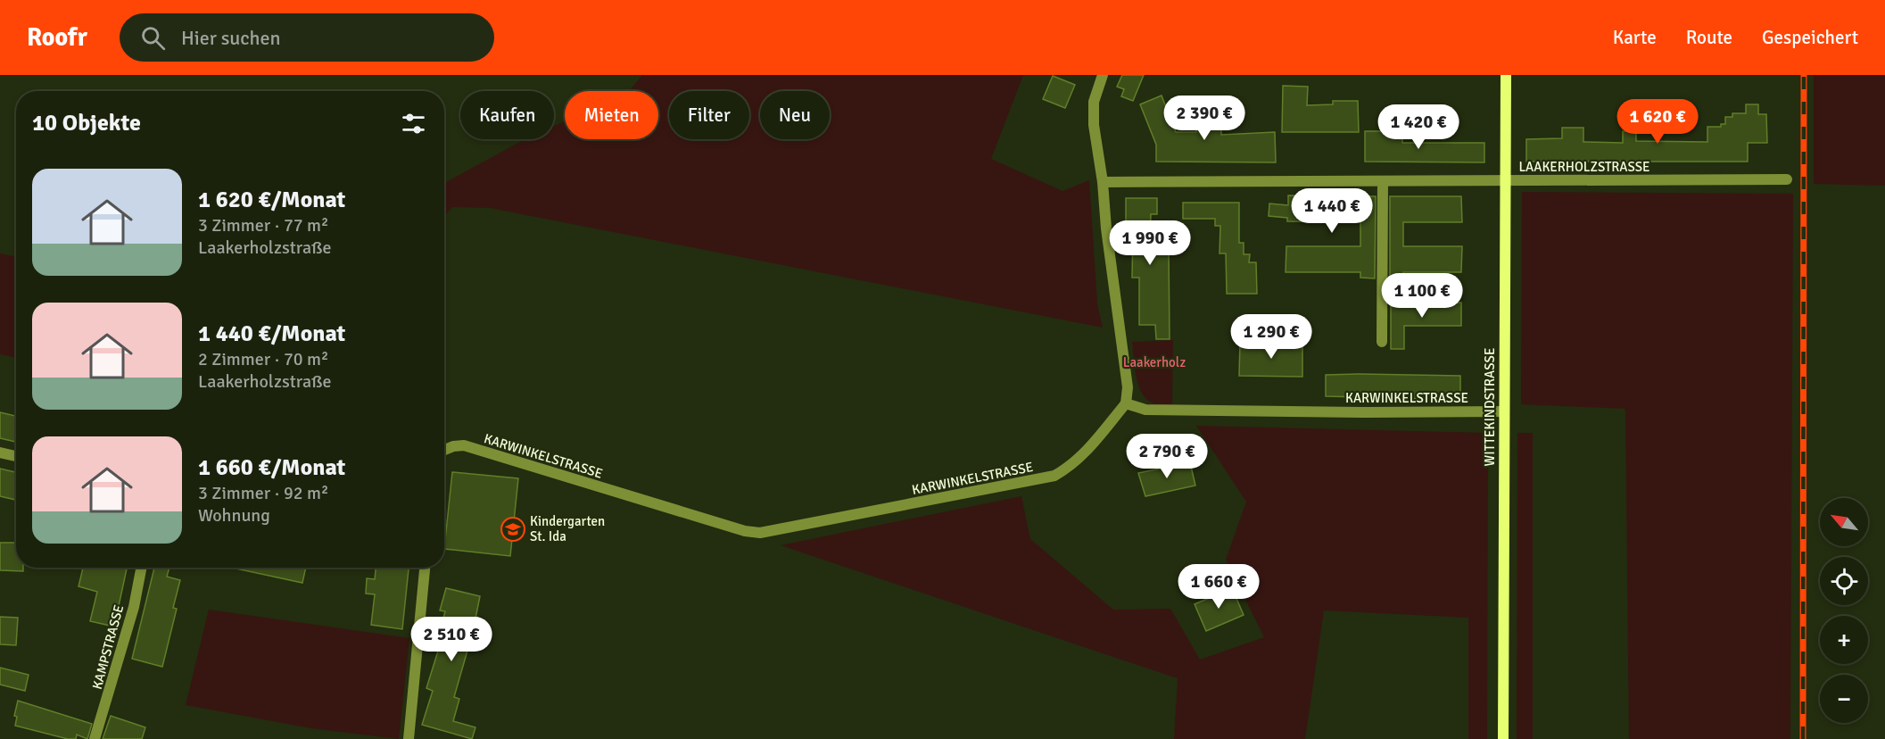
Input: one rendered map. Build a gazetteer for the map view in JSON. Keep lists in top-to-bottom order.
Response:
{
  "streets": {
    "main road": ["WITTEKINDSTRASSE"],
    "street": ["LAAKERHOLZSTRASSE", "KARWINKELSTRASSE", "KAMPSTRASSE"]
  },
  "crossings": [
    ["LAAKERHOLZSTRASSE", "WITTEKINDSTRASSE"],
    ["KARWINKELSTRASSE", "WITTEKINDSTRASSE"]
  ],
  "parks": ["Laakerholz"],
  "places": {
    "school or university": ["Kindergarten St. Ida"]
  },
  "north": "top left",
  "page": {
    "header": "Roofr",
    "search": "Hier suchen",
    "nav": ["Karte", "Route", "Gespeichert"],
    "chip": [
      "Kaufen",
      "Mieten",
      "Filter",
      "Neu"
    ],
    "heading": "10 Objekte",
    "price": [
      "2 390 €",
      "1 620 €",
      "1 420 €",
      "1 440 €",
      "1 990 €",
      "1 100 €",
      "1 290 €",
      "2 790 €",
      "1 660 €",
      "2 510 €"
    ],
    "list": [
      {
        "name": "1 620 €/Monat",
        "note": "3 Zimmer · 77 m² · Laakerholzstraße"
      },
      {
        "name": "1 440 €/Monat",
        "note": "2 Zimmer · 70 m² · Laakerholzstraße"
      },
      {
        "name": "1 660 €/Monat",
        "note": "3 Zimmer · 92 m² · Wohnung"
      }
    ],
    "map_buttons": ["+", "−"]
  }
}
